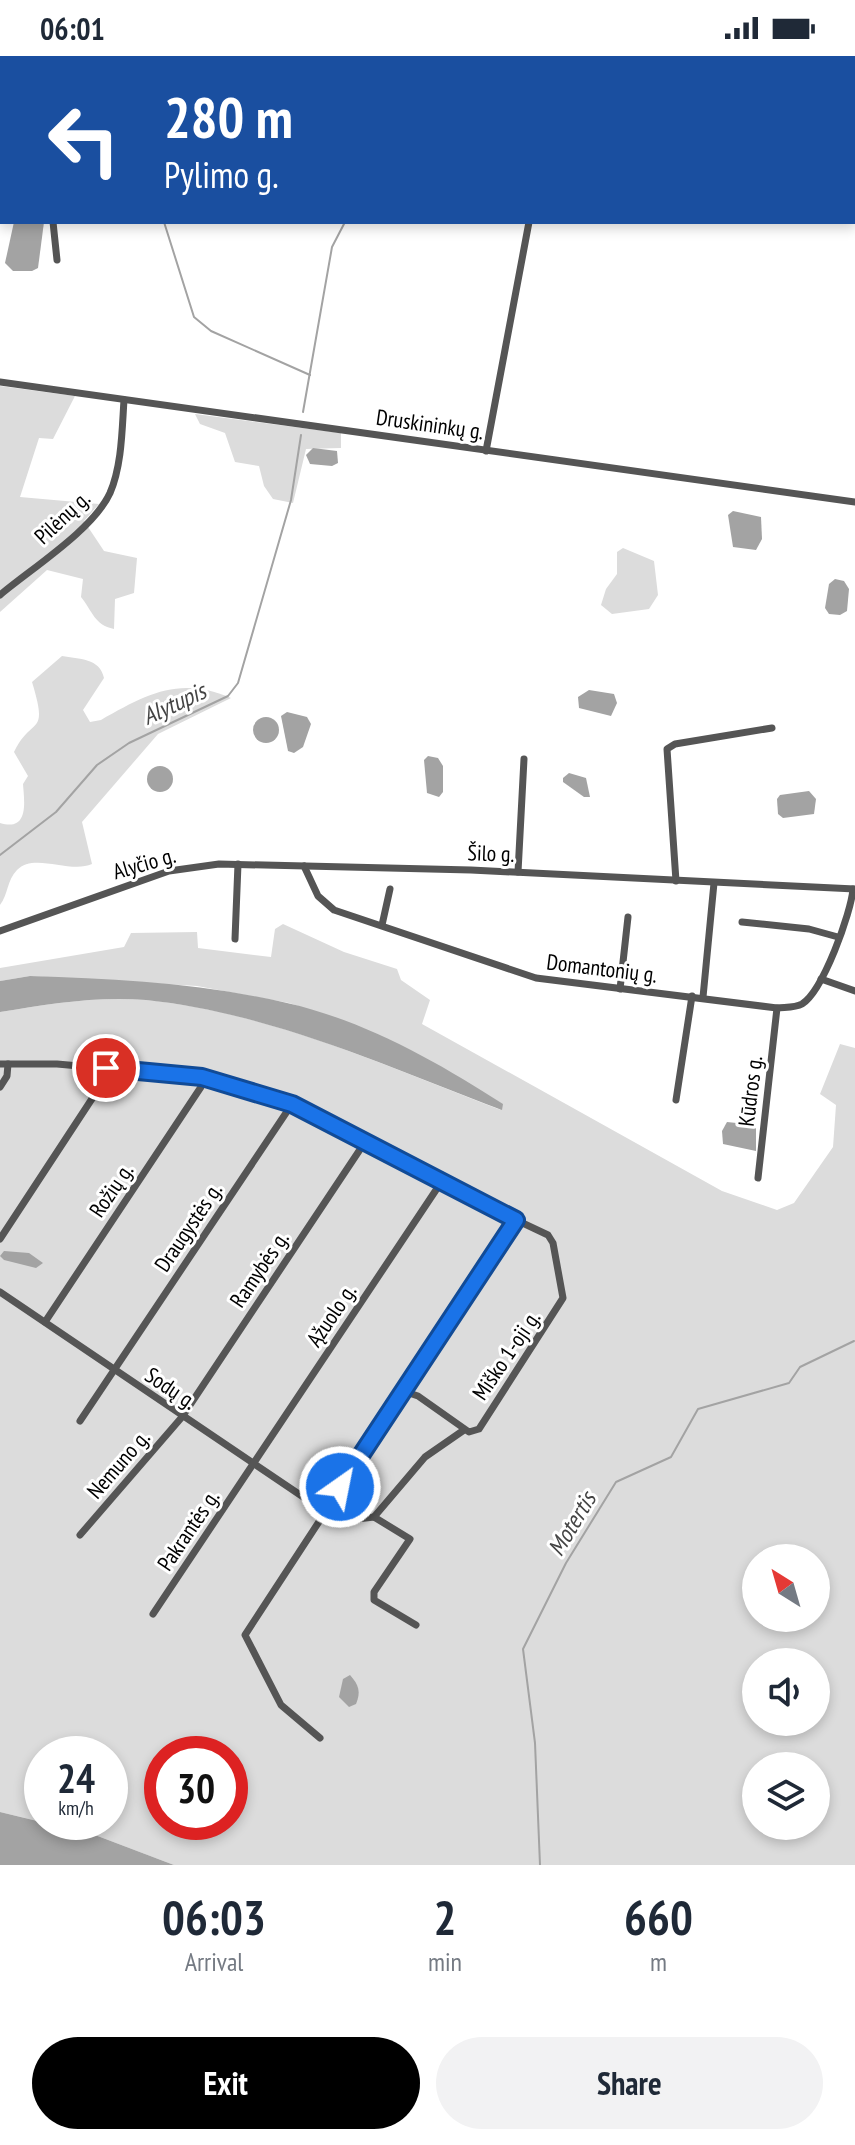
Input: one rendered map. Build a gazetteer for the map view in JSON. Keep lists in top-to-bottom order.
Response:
{
  "streets": {
    "street": [
      "Druskininkų g.",
      "Pilėnų g.",
      "Šilo g.",
      "Alyčio g.",
      "Domantonių g.",
      "Kūdros g.",
      "Rožių g.",
      "Draugystės g.",
      "Ramybės g.",
      "Ąžuolo g.",
      "Miško 1-oji g.",
      "Sodų g.",
      "Nemuno g.",
      "Pakrantės g."
    ]
  },
  "crossings": [
    ["Druskininkų g.", "Pilėnų g."],
    ["Šilo g.", "Alyčio g."],
    ["Šilo g.", "Domantonių g."],
    ["Alyčio g.", "Domantonių g."],
    ["Domantonių g.", "Kūdros g."],
    ["Rožių g.", "Miško 1-oji g."],
    ["Rožių g.", "Sodų g."],
    ["Draugystės g.", "Miško 1-oji g."],
    ["Draugystės g.", "Sodų g."],
    ["Ramybės g.", "Miško 1-oji g."],
    ["Ramybės g.", "Sodų g."],
    ["Ramybės g.", "Nemuno g."],
    ["Ąžuolo g.", "Miško 1-oji g."],
    ["Ąžuolo g.", "Sodų g."],
    ["Ąžuolo g.", "Pakrantės g."],
    ["Sodų g.", "Nemuno g."],
    ["Sodų g.", "Pakrantės g."]
  ],
  "water": ["Alytupis", "Motertis"],
  "north": "top left",
  "page": {
    "status": "06:01",
    "turn": ["280 m", "Pylimo g."],
    "speed": "24 km/h",
    "limit": "30",
    "eta": [
      "06:03",
      "Arrival",
      "2",
      "min",
      "660",
      "m"
    ],
    "buttons": ["Exit", "Share"]
  }
}
